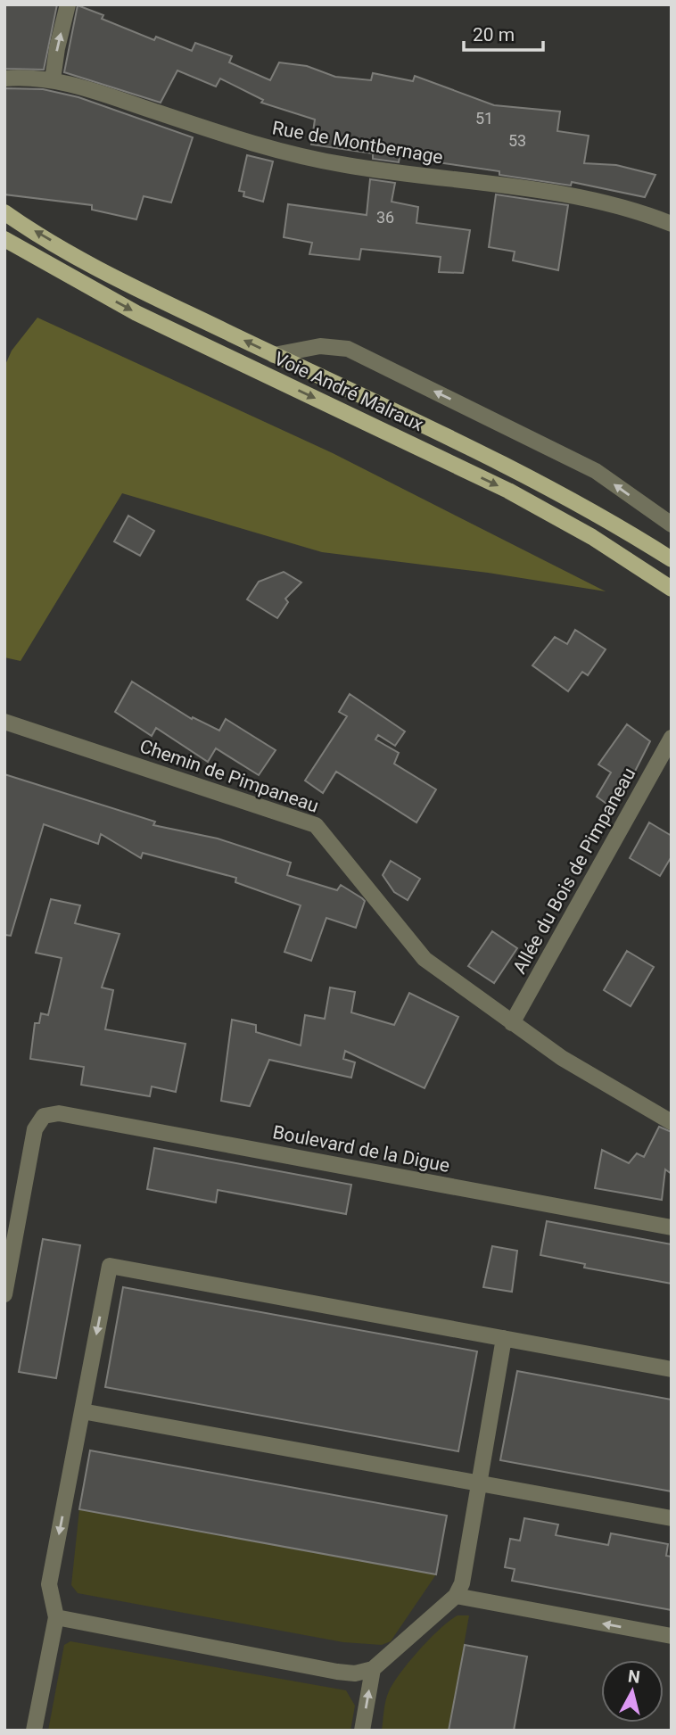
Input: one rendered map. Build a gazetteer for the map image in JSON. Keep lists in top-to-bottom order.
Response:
{
  "streets": {
    "main road": ["Voie André Malraux"],
    "street": [
      "Rue de Montbernage",
      "Chemin de Pimpaneau",
      "Allée du Bois de Pimpaneau",
      "Boulevard de la Digue"
    ]
  },
  "crossings": [
    ["Chemin de Pimpaneau", "Allée du Bois de Pimpaneau"]
  ],
  "house_numbers": ["51", "53", "36"],
  "scale_bar": "20 m",
  "north": "top"
}
